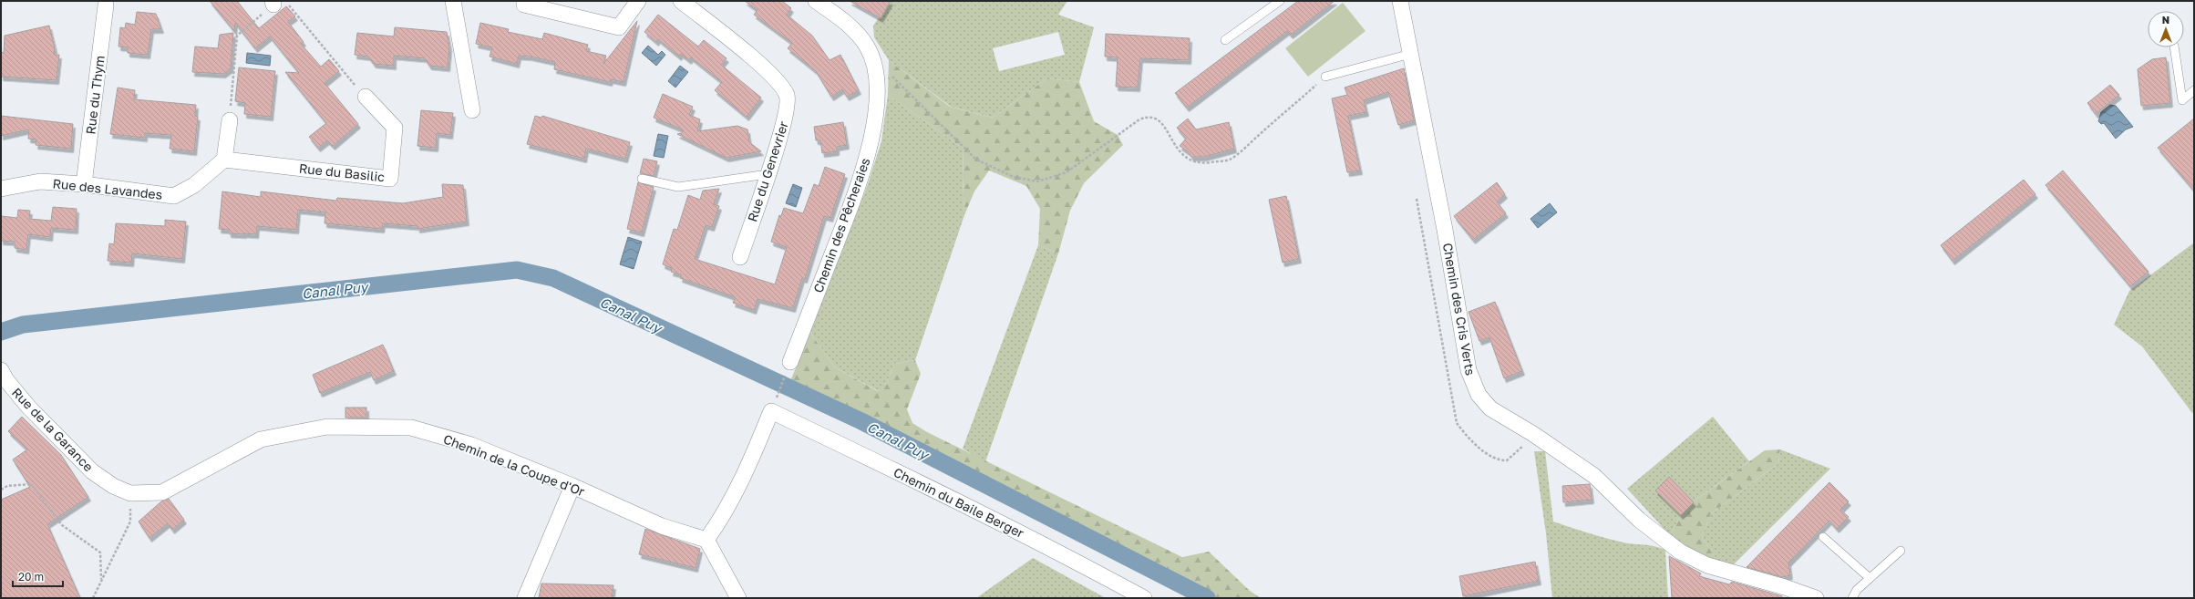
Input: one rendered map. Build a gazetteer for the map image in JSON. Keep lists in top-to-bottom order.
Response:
{
  "streets": {
    "street": [
      "Rue du Thym",
      "Rue du Genevrier",
      "Rue du Basilic",
      "Rue des Lavandes",
      "Chemin des Pêcheraies",
      "Chemin des Cris Verts",
      "Rue de la Garance",
      "Chemin de la Coupe d'Or",
      "Chemin du Baile Berger"
    ]
  },
  "crossings": [
    ["Rue du Thym", "Rue des Lavandes"],
    ["Rue du Basilic", "Rue des Lavandes"],
    ["Rue de la Garance", "Chemin de la Coupe d'Or"],
    ["Chemin de la Coupe d'Or", "Chemin du Baile Berger"]
  ],
  "water": ["Canal Puy"],
  "scale_bar": "20 m",
  "north": "top"
}
